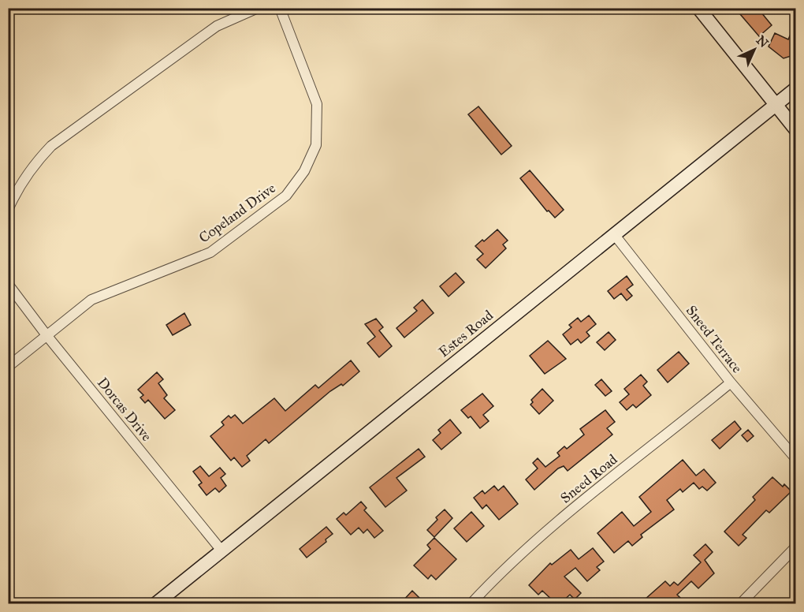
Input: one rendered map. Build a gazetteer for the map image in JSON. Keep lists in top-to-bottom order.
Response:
{
  "streets": {
    "main road": ["Estes Road"],
    "street": [
      "Copeland Drive",
      "Sneed Terrace",
      "Dorcas Drive",
      "Sneed Road"
    ]
  },
  "crossings": [
    ["Copeland Drive", "Dorcas Drive"],
    ["Estes Road", "Sneed Terrace"],
    ["Estes Road", "Dorcas Drive"],
    ["Sneed Terrace", "Sneed Road"]
  ],
  "north": "top right"
}
